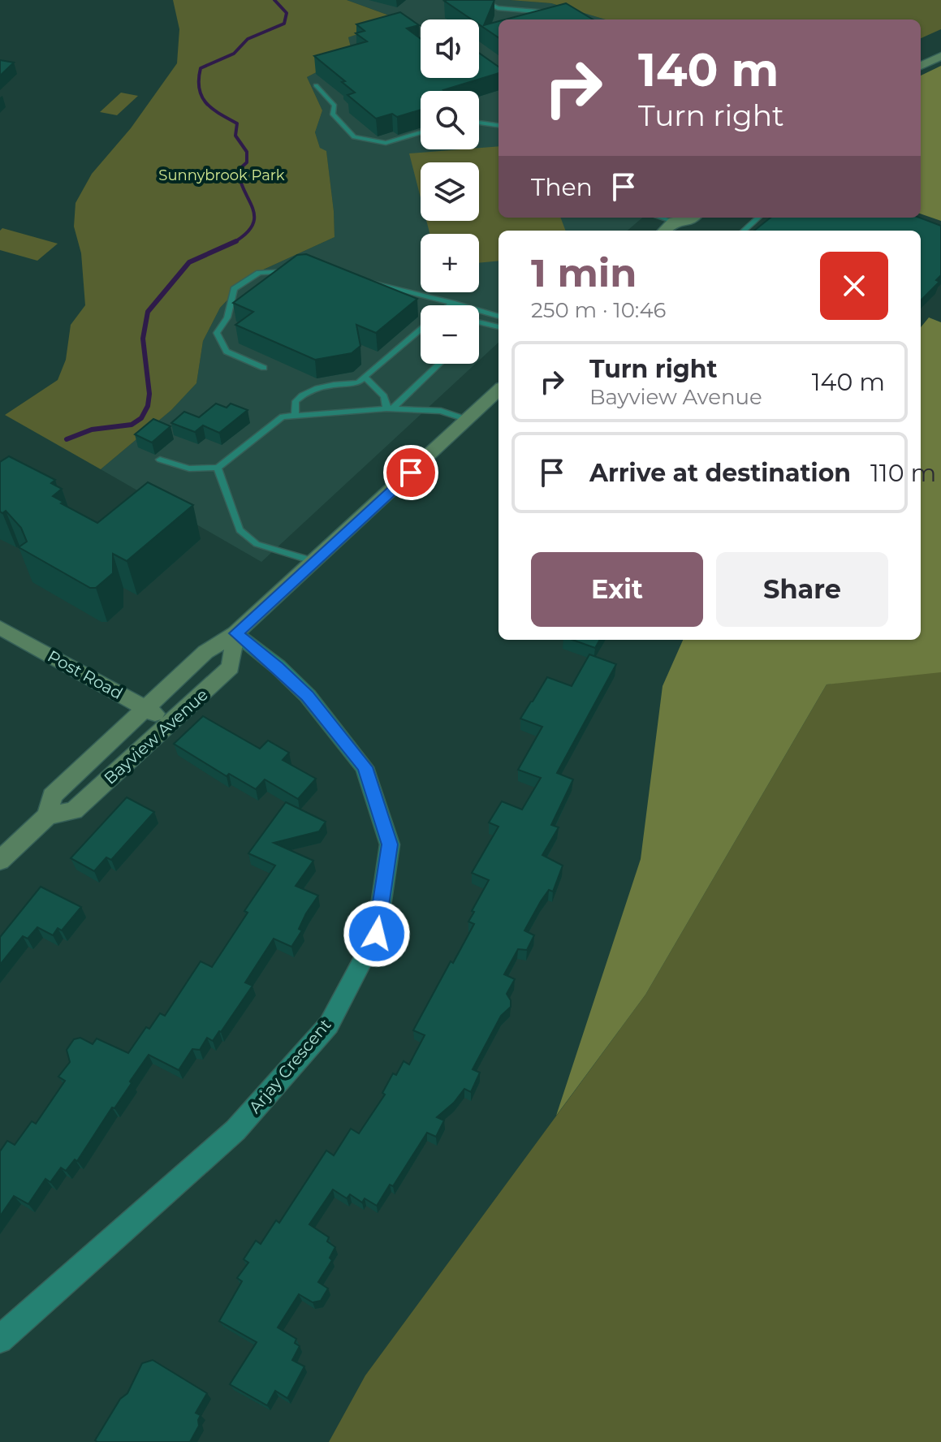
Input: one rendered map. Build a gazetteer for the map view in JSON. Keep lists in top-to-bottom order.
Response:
{
  "streets": {
    "main road": ["Post Road", "Bayview Avenue"],
    "street": ["Arjay Crescent"]
  },
  "crossings": [
    ["Post Road", "Bayview Avenue"],
    ["Bayview Avenue", "Arjay Crescent"]
  ],
  "parks": ["Sunnybrook Park"],
  "page": {
    "map_buttons": ["+", "−"],
    "turn": ["140 m", "Turn right"],
    "then": "Then",
    "heading": ["1 min", "250 m · 10:46"],
    "list": [
      {
        "name": "Turn right",
        "note": "Bayview Avenue",
        "value": "140 m"
      },
      {
        "name": "Arrive at destination",
        "value": "110 m"
      }
    ],
    "buttons": ["Exit", "Share"]
  }
}
